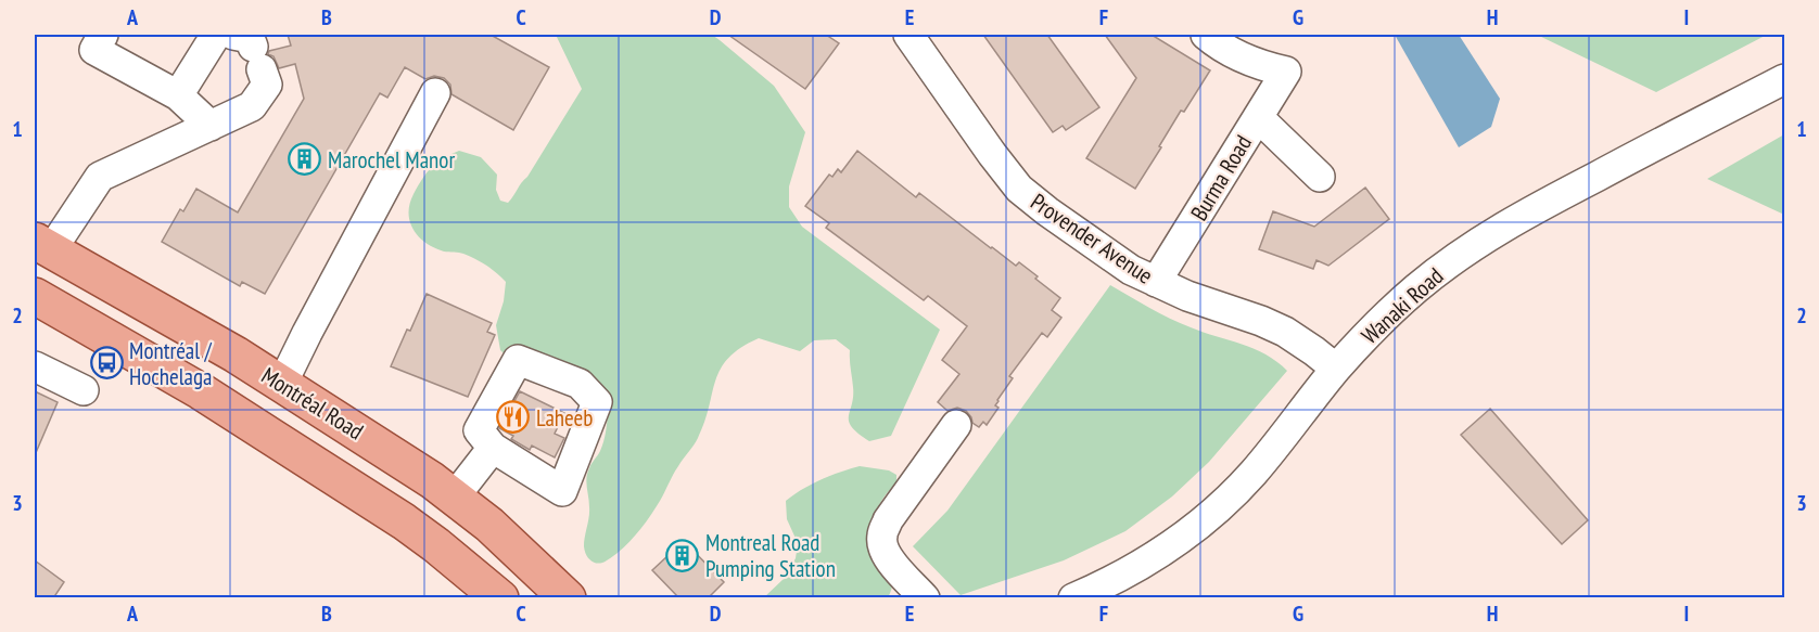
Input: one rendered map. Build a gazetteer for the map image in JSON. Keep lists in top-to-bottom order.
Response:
{
  "streets": {
    "main road": ["Montréal Road"],
    "street": ["Burma Road", "Provender Avenue", "Wanaki Road"]
  },
  "crossings": [
    ["Burma Road", "Provender Avenue"],
    ["Provender Avenue", "Wanaki Road"]
  ],
  "places": {
    "building": ["Marochel Manor", "Montreal Road Pumping Station"],
    "bus stop": ["Montréal / Hochelaga"],
    "restaurant": ["Laheeb"]
  },
  "grid": {
    "columns": [
      "A",
      "B",
      "C",
      "D",
      "E",
      "F",
      "G",
      "H",
      "I"
    ],
    "rows": ["1", "2", "3"]
  }
}
